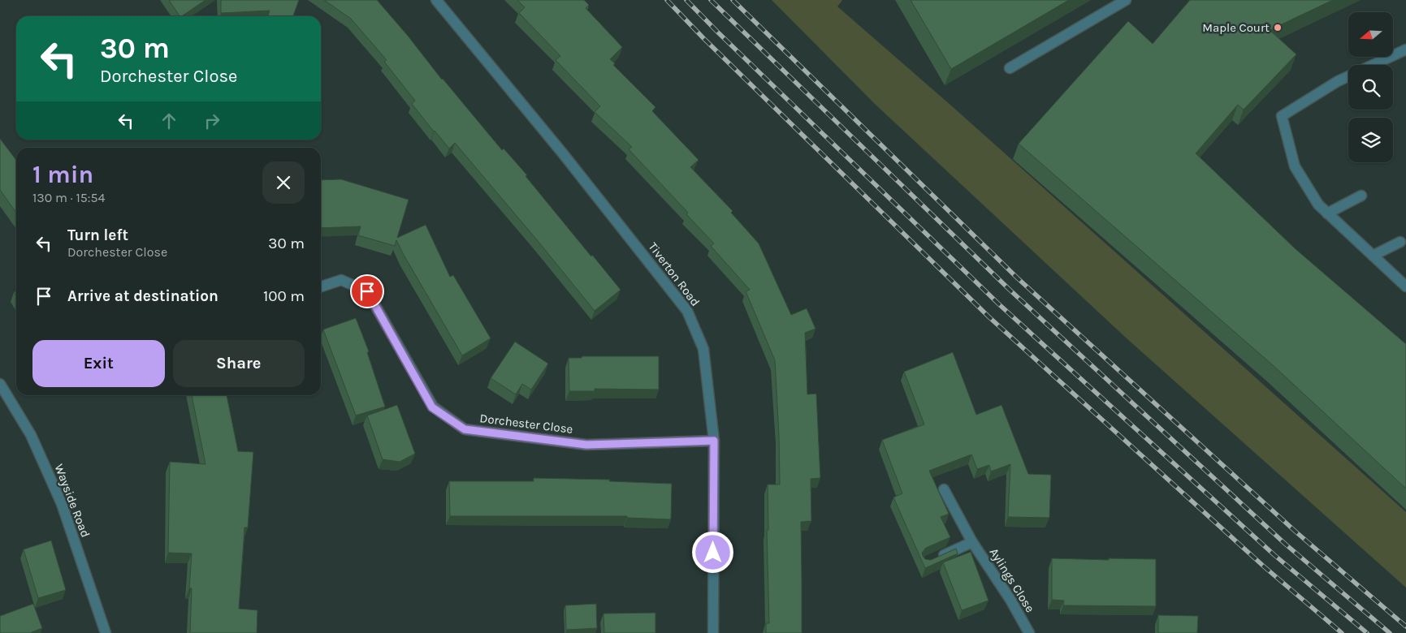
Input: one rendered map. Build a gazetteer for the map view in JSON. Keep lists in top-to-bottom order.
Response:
{
  "streets": {
    "street": [
      "Tiverton Road",
      "Dorchester Close",
      "Wayside Road",
      "Aylings Close"
    ]
  },
  "crossings": [
    ["Tiverton Road", "Dorchester Close"]
  ],
  "places": ["Maple Court"],
  "north": "left",
  "page": {
    "turn": ["30 m", "Dorchester Close"],
    "heading": ["1 min", "130 m · 15:54"],
    "list": [
      {
        "name": "Turn left",
        "note": "Dorchester Close",
        "value": "30 m"
      },
      {
        "name": "Arrive at destination",
        "value": "100 m"
      }
    ],
    "buttons": ["Exit", "Share"]
  }
}
